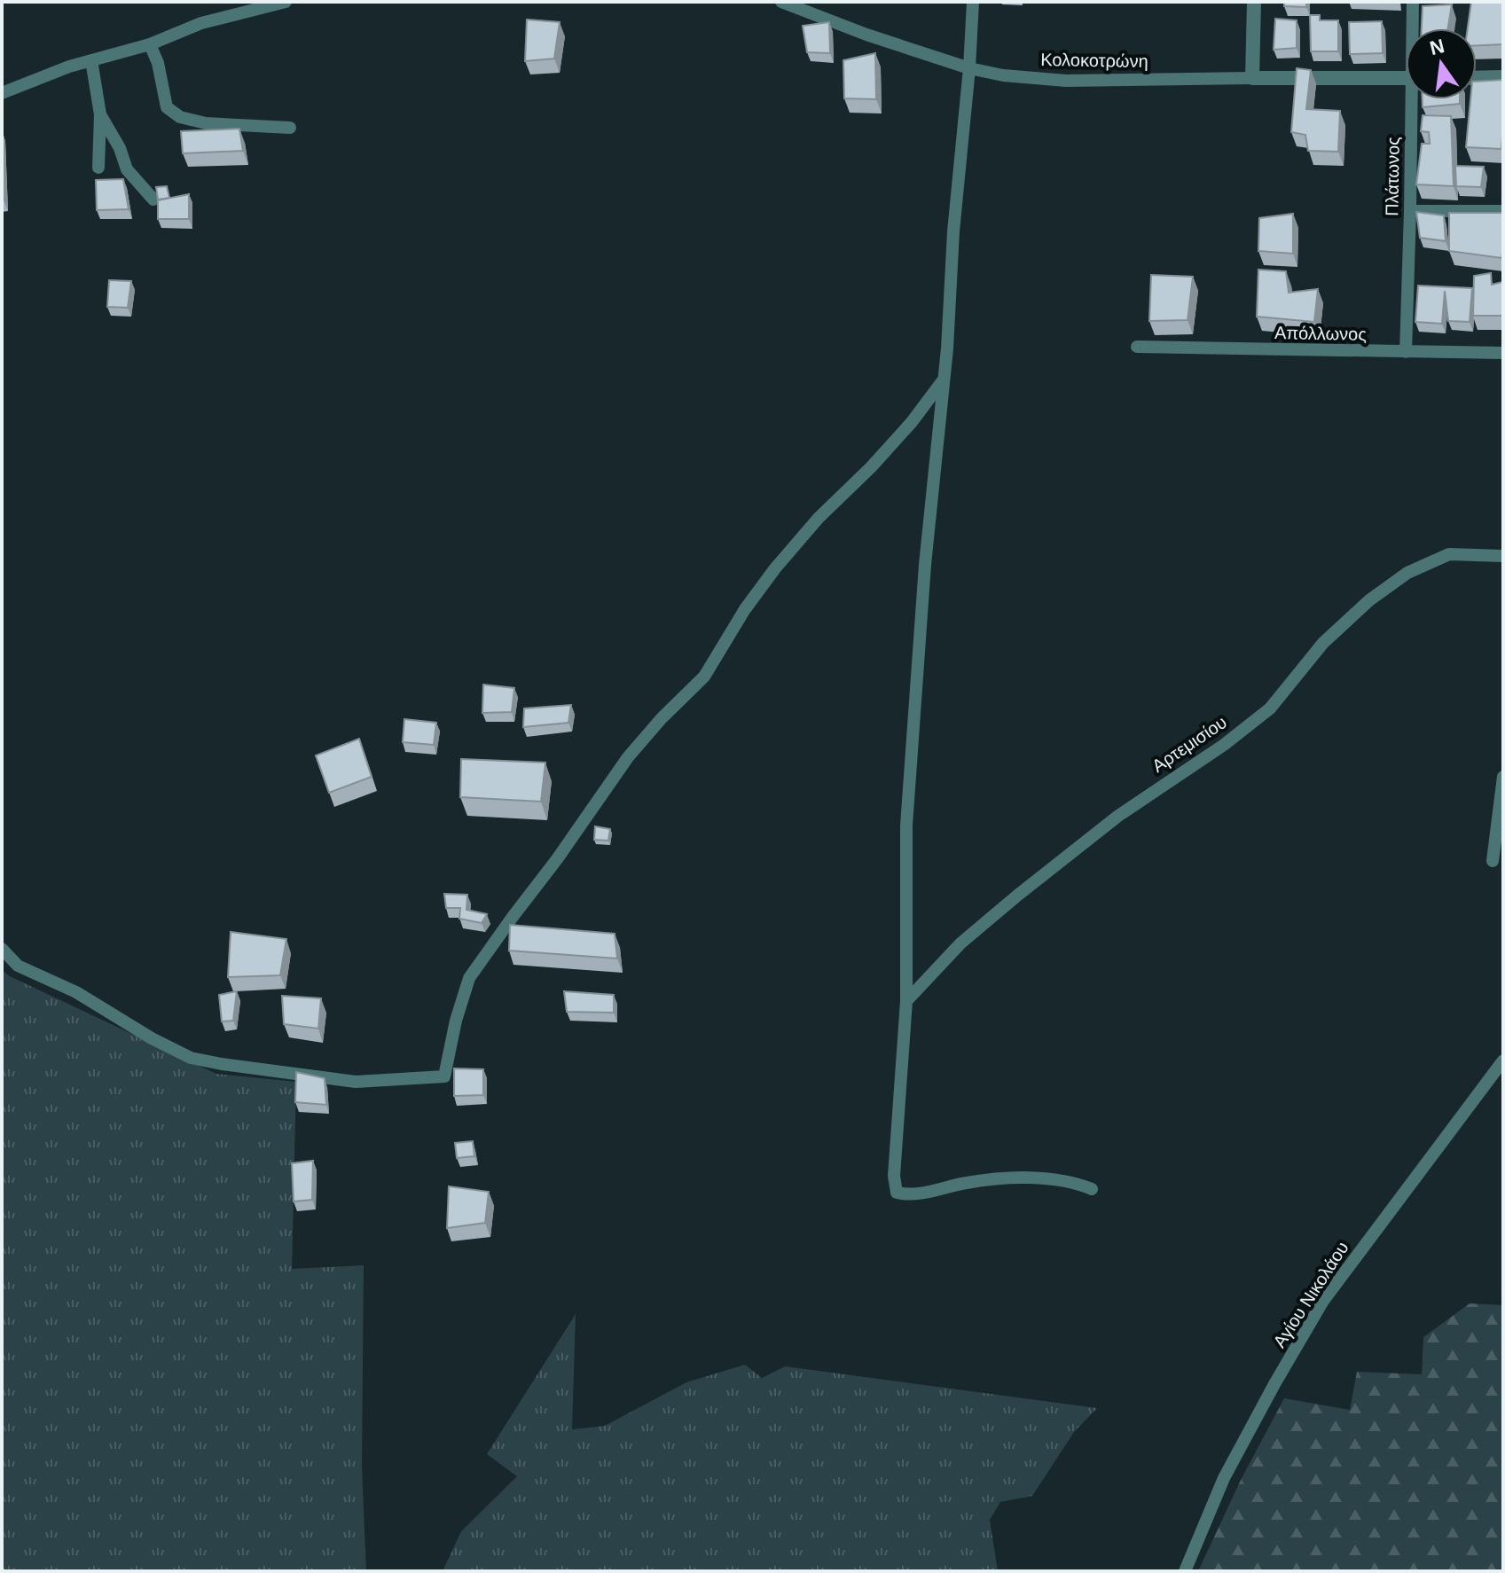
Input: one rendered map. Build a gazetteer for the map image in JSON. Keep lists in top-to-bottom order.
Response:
{
  "streets": {
    "street": [
      "Κολοκοτρώνη",
      "Πλάτωνος",
      "Απόλλωνος",
      "Αρτεμισίου",
      "Αγίου Νικολάου"
    ]
  },
  "crossings": [
    ["Πλάτωνος", "Απόλλωνος"]
  ],
  "north": "top"
}
